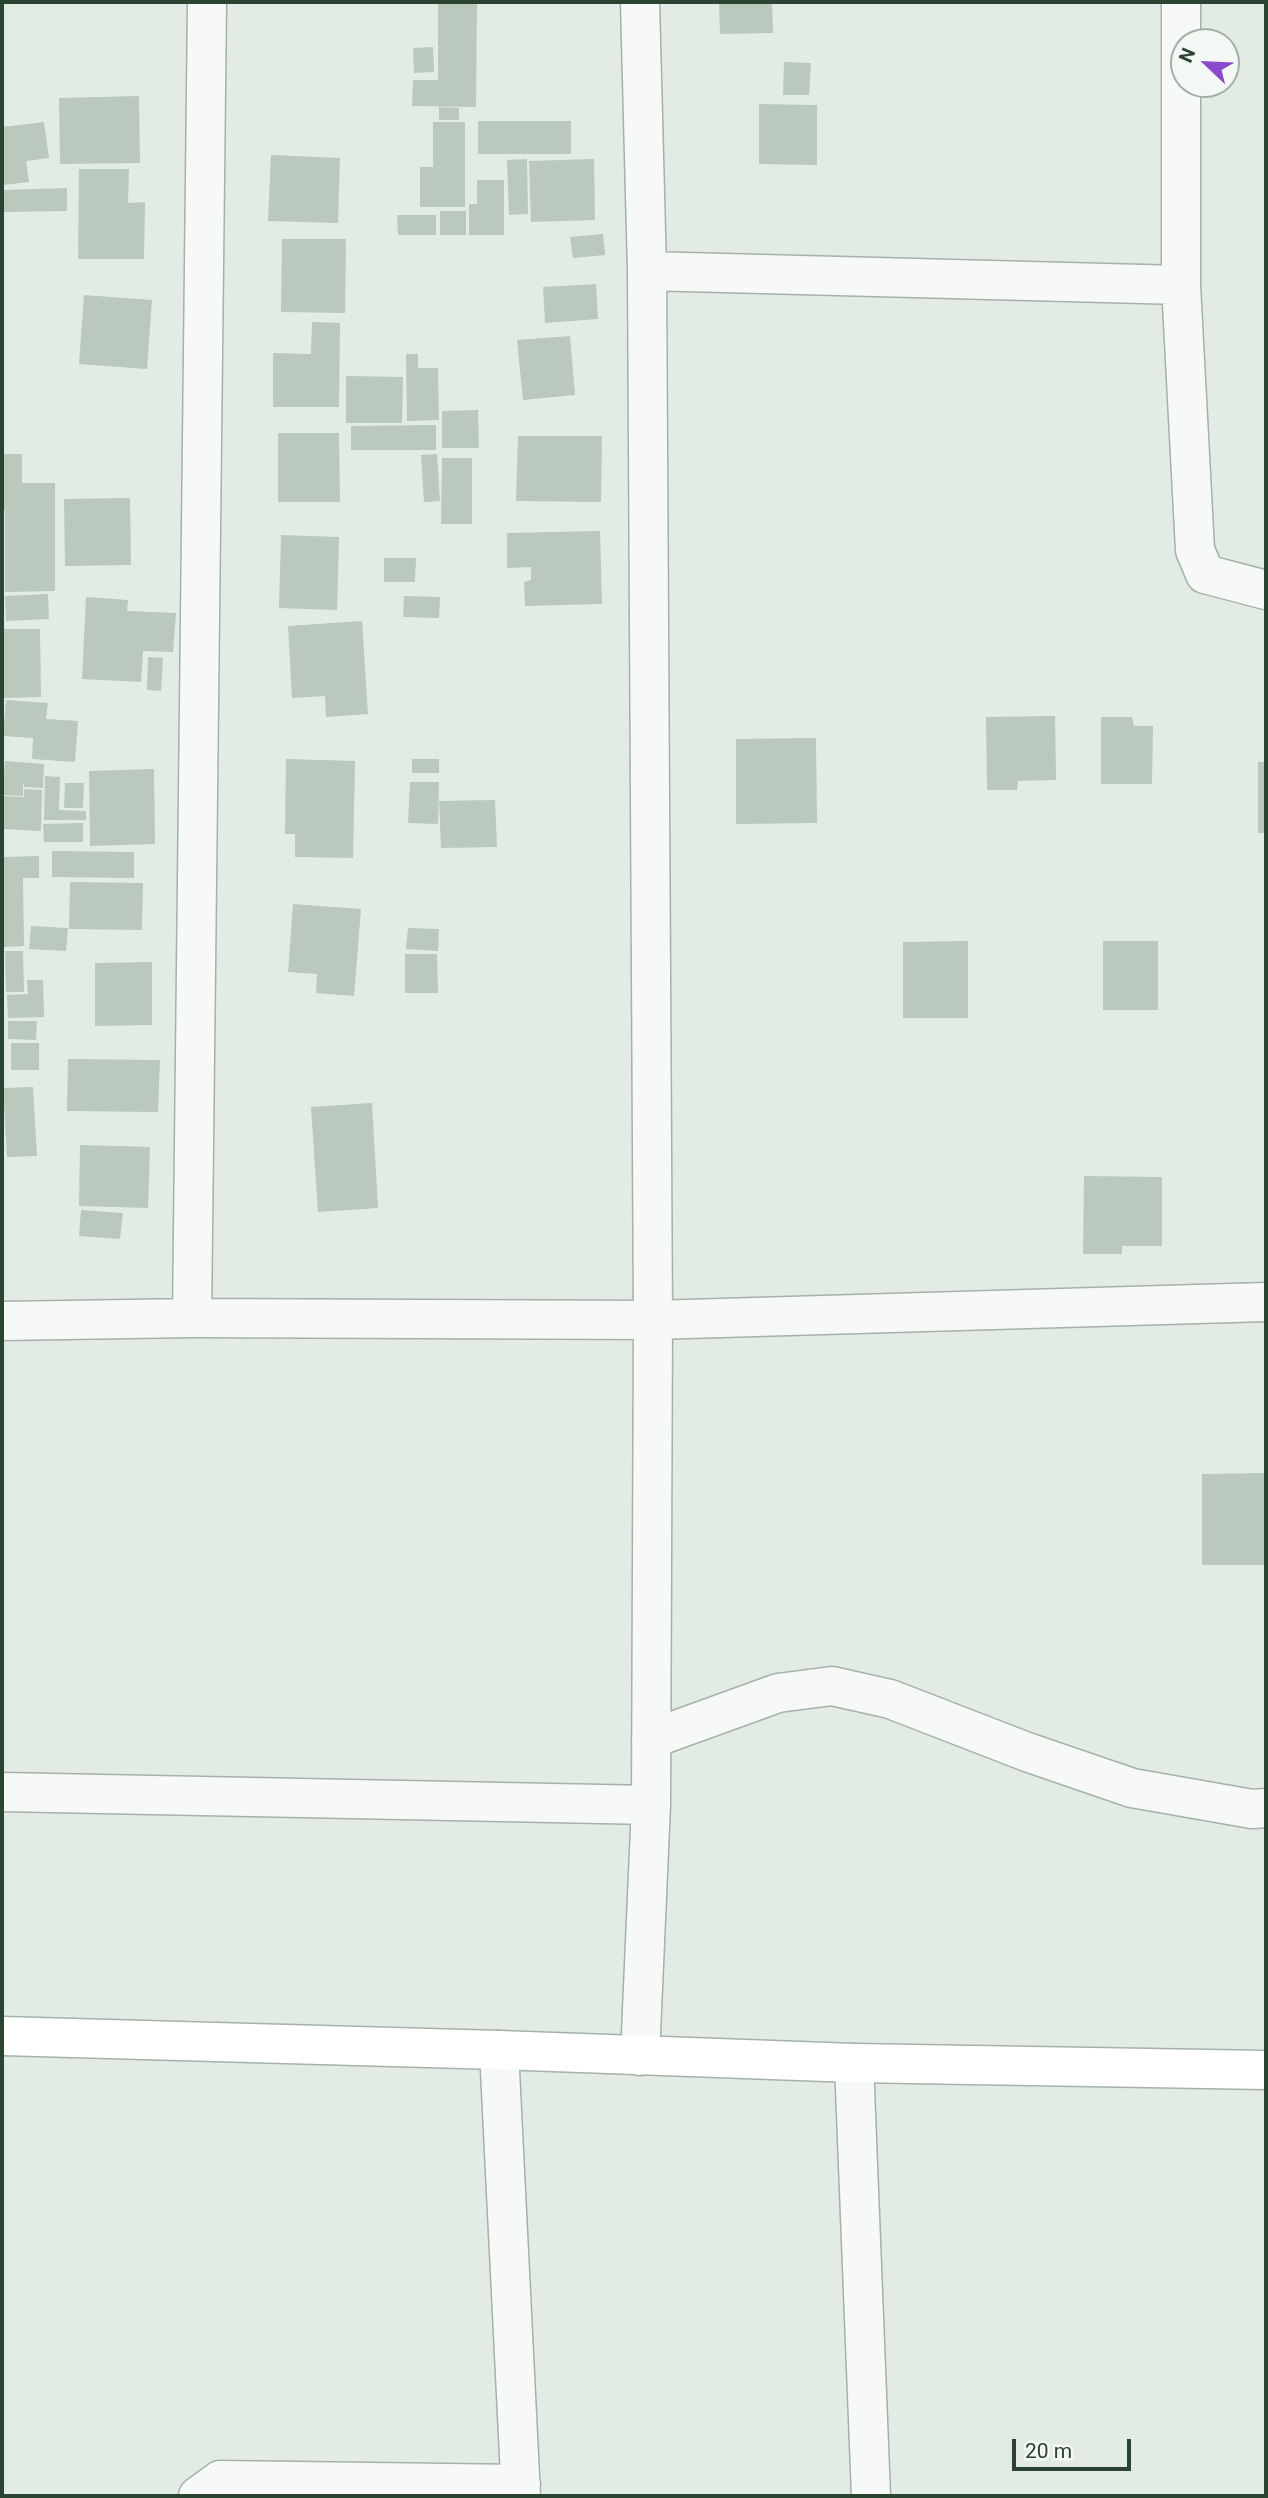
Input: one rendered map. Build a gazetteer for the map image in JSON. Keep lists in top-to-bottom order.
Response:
{
  "scale_bar": "20 m",
  "north": "top left"
}
